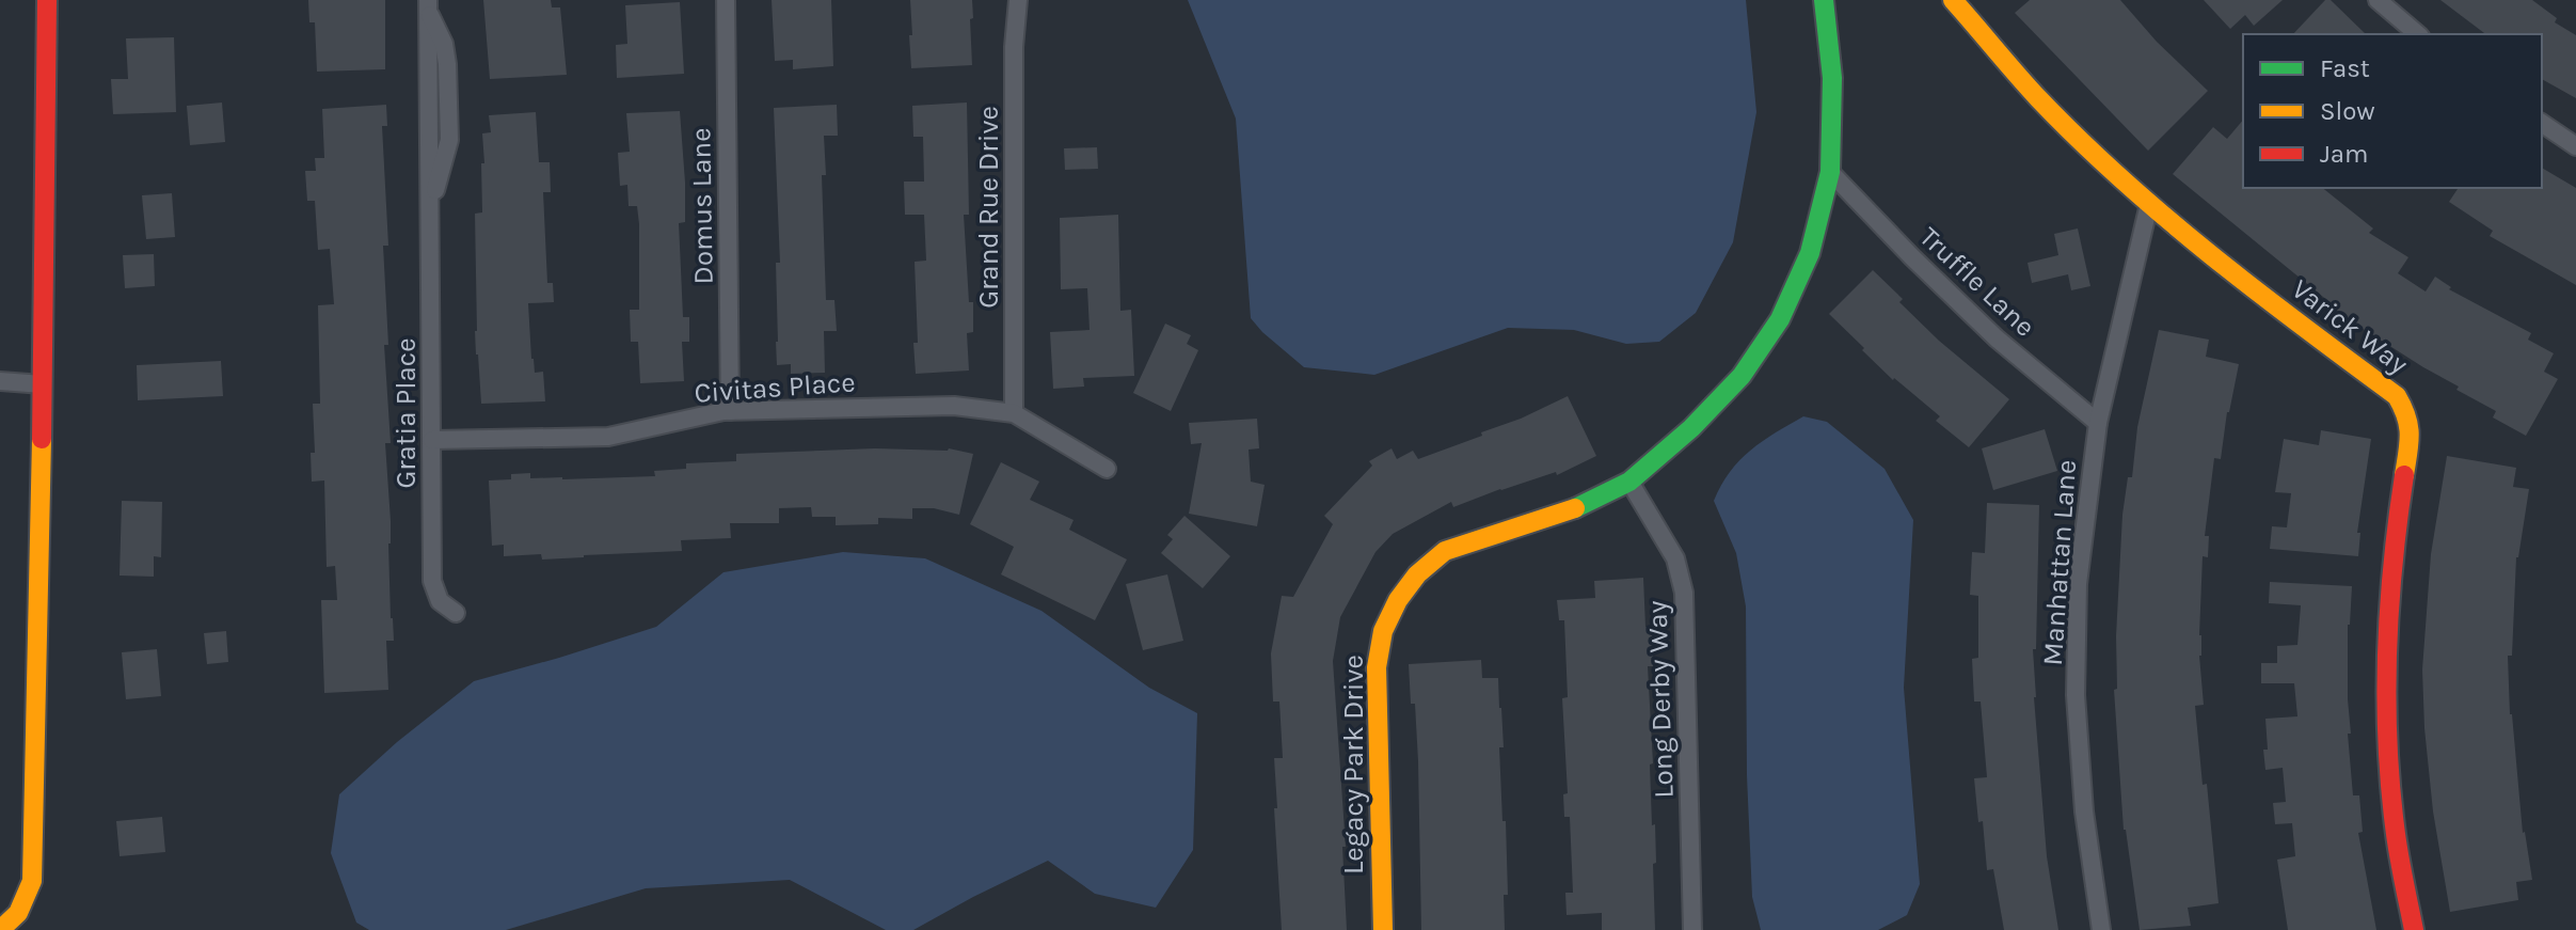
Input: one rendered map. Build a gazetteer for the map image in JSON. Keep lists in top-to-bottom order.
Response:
{
  "streets": {
    "street": [
      "Domus Lane",
      "Grand Rue Drive",
      "Truffle Lane",
      "Varick Way",
      "Civitas Place",
      "Gratia Place",
      "Manhattan Lane",
      "Long Derby Way",
      "Legacy Park Drive"
    ]
  },
  "crossings": [
    ["Domus Lane", "Civitas Place"],
    ["Grand Rue Drive", "Civitas Place"],
    ["Truffle Lane", "Manhattan Lane"],
    ["Truffle Lane", "Legacy Park Drive"],
    ["Varick Way", "Manhattan Lane"],
    ["Civitas Place", "Gratia Place"],
    ["Long Derby Way", "Legacy Park Drive"]
  ],
  "legend": ["Fast", "Slow", "Jam"]
}
